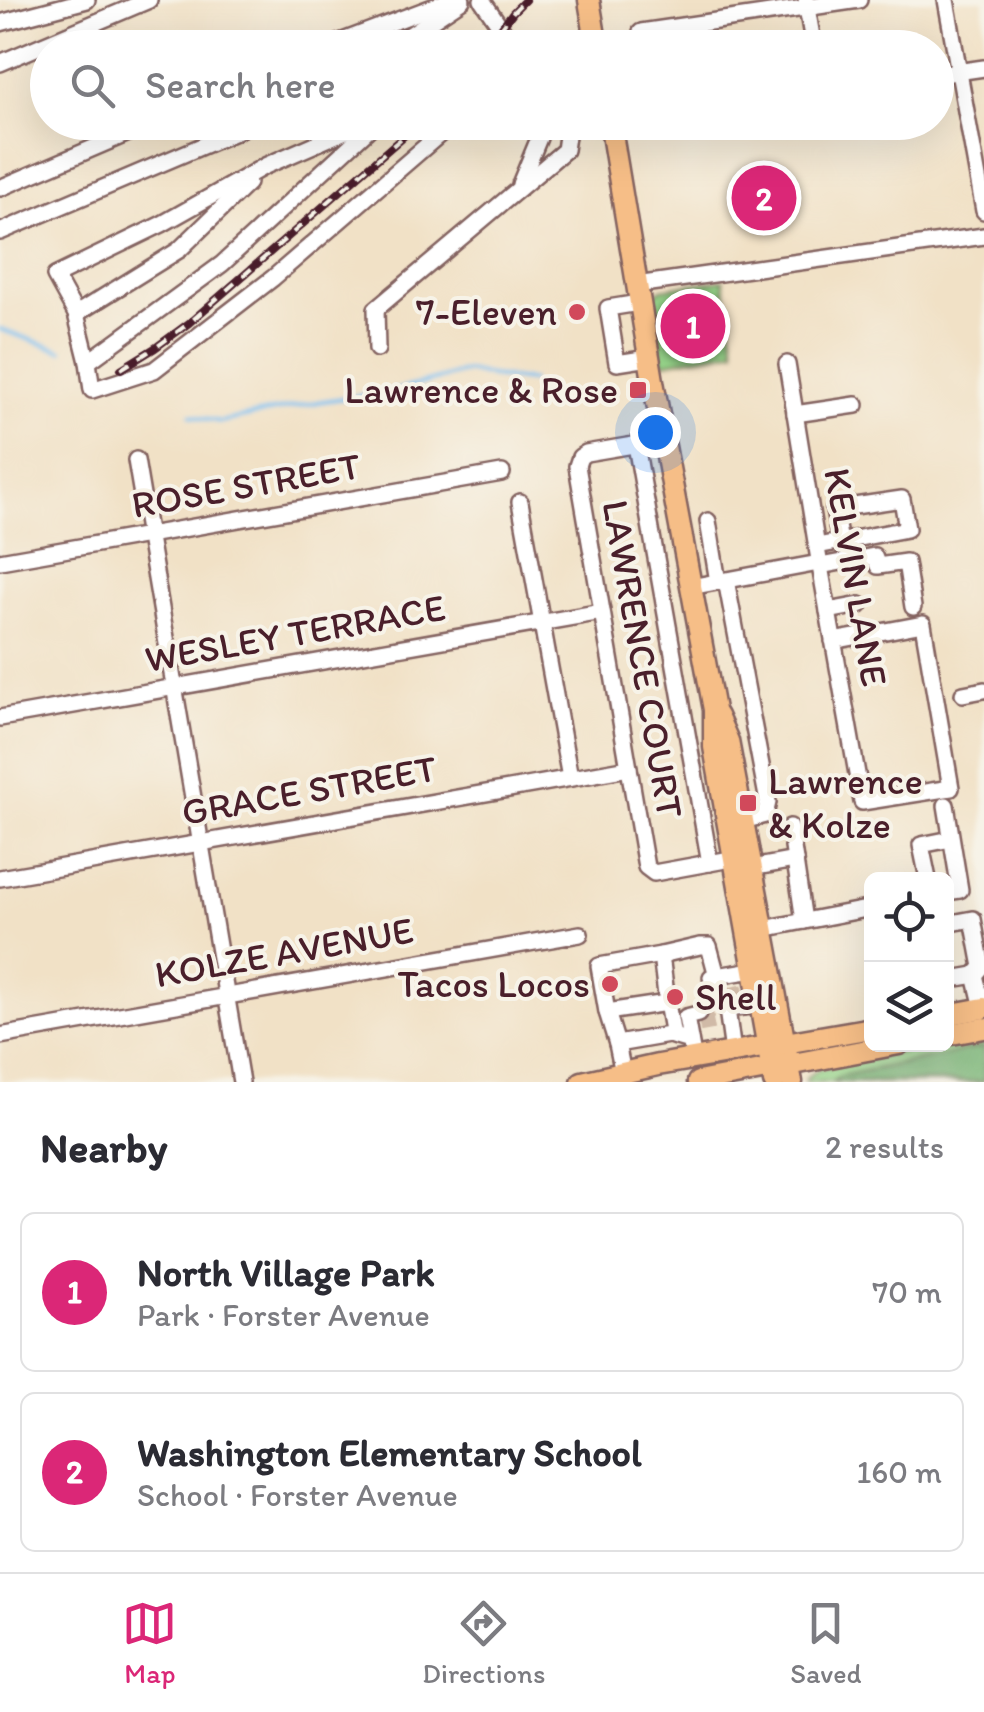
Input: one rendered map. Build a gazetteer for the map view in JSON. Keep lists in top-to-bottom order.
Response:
{
  "streets": {
    "street": [
      "ROSE STREET",
      "KELVIN LANE",
      "WESLEY TERRACE",
      "LAWRENCE COURT",
      "GRACE STREET",
      "KOLZE AVENUE"
    ]
  },
  "crossings": [
    ["WESLEY TERRACE", "LAWRENCE COURT"],
    ["LAWRENCE COURT", "GRACE STREET"]
  ],
  "places": {
    "other": ["7-Eleven", "Tacos Locos", "Shell"],
    "transit": ["Lawrence & Rose", "Lawrence & Kolze"]
  },
  "page": {
    "search": "Search here",
    "pins": ["2", "1"],
    "heading": ["Nearby", "2 results"],
    "list": [
      {
        "mark": "1",
        "name": "North Village Park",
        "note": "Park · Forster Avenue",
        "value": "70 m"
      },
      {
        "mark": "2",
        "name": "Washington Elementary School",
        "note": "School · Forster Avenue",
        "value": "160 m"
      }
    ],
    "nav": ["Map", "Directions", "Saved"]
  }
}
